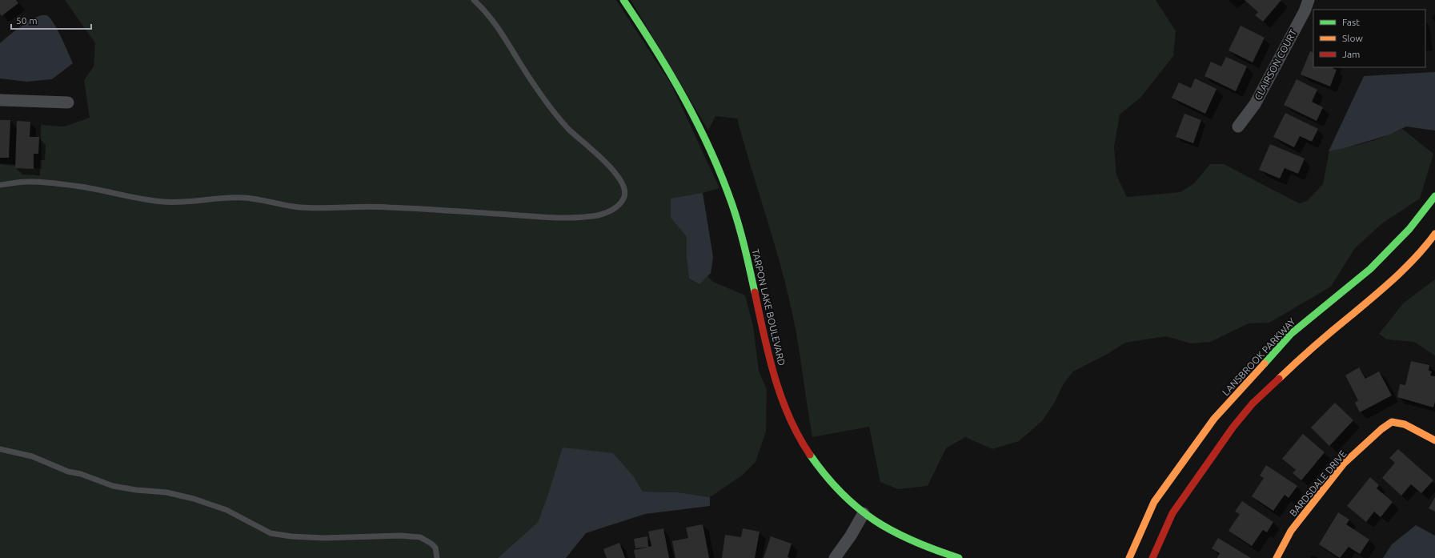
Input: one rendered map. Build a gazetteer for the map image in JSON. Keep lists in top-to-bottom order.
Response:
{
  "streets": {
    "street": [
      "CLAIRSON COURT",
      "TARPON LAKE BOULEVARD",
      "LANSBROOK PARKWAY",
      "BARDSDALE DRIVE"
    ]
  },
  "legend": ["Fast", "Slow", "Jam"],
  "scale_bar": "50 m"
}
